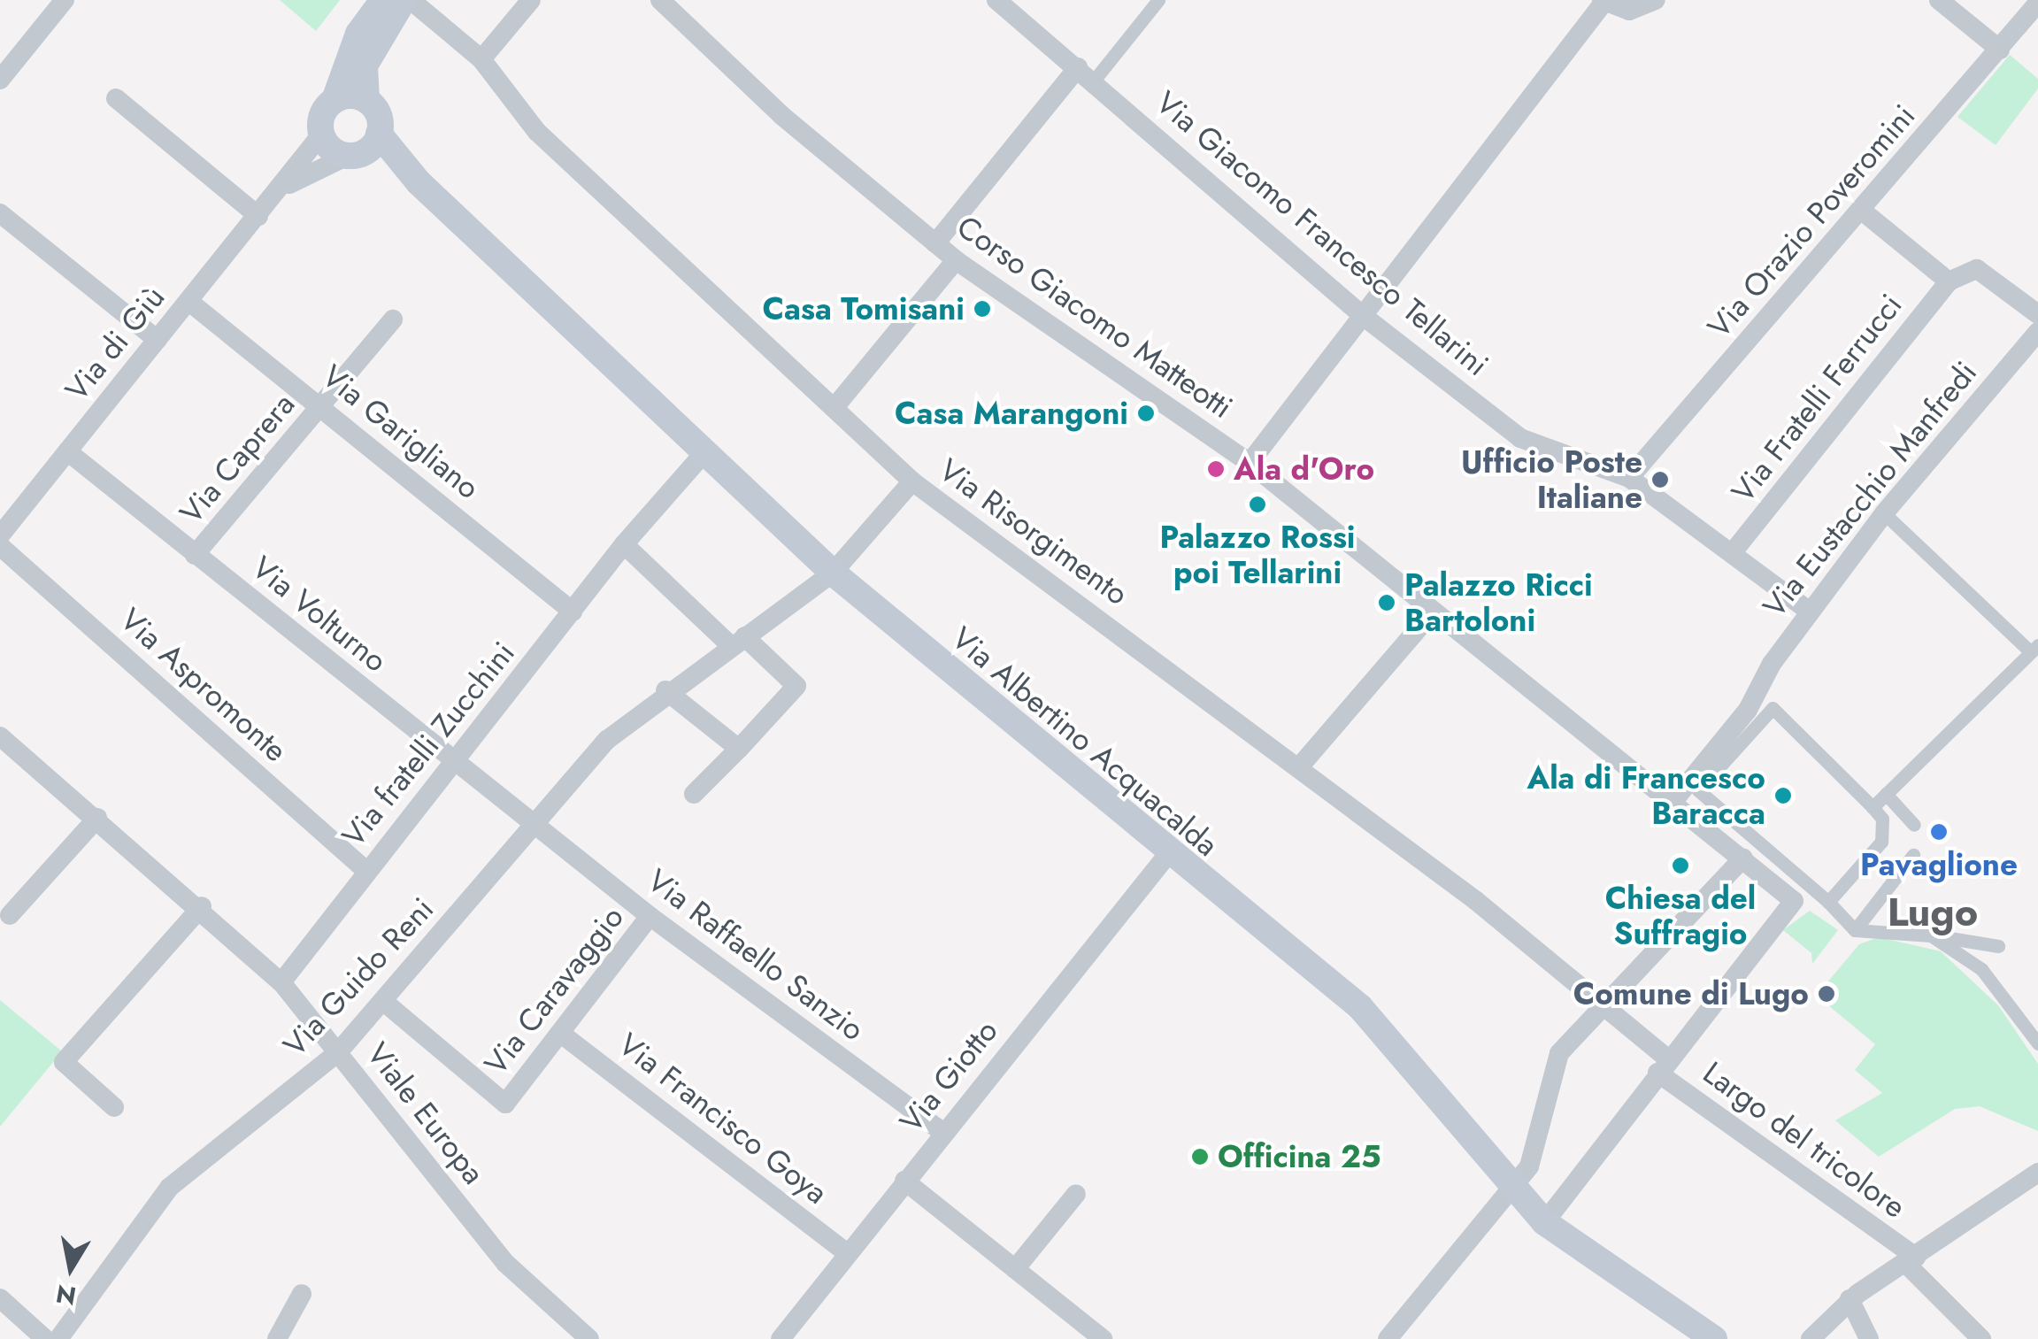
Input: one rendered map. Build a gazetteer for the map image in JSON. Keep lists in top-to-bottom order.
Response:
{
  "streets": {
    "main road": ["Via Albertino Acquacalda"],
    "street": [
      "Via Orazio Poveromini",
      "Via Giacomo Francesco Tellarini",
      "Corso Giacomo Matteotti",
      "Via di Giù",
      "Via Fratelli Ferrucci",
      "Via Garigliano",
      "Via Caprera",
      "Via Eustacchio Manfredi",
      "Via Risorgimento",
      "Via Volturno",
      "Via Aspromonte",
      "Via fratelli Zucchini",
      "Via Raffaello Sanzio",
      "Via Guido Reni",
      "Via Caravaggio",
      "Via Giotto",
      "Viale Europa",
      "Via Francisco Goya",
      "Largo del tricolore"
    ]
  },
  "crossings": [
    ["Via Orazio Poveromini", "Via Giacomo Francesco Tellarini"],
    ["Via Giacomo Francesco Tellarini", "Via Fratelli Ferrucci"],
    ["Via Giacomo Francesco Tellarini", "Via Eustacchio Manfredi"],
    ["Corso Giacomo Matteotti", "Via Eustacchio Manfredi"],
    ["Via di Giù", "Via Garigliano"],
    ["Via di Giù", "Via Volturno"],
    ["Via di Giù", "Via Albertino Acquacalda"],
    ["Via Garigliano", "Via Caprera"],
    ["Via Garigliano", "Via fratelli Zucchini"],
    ["Via Caprera", "Via Volturno"],
    ["Via Risorgimento", "Via Guido Reni"],
    ["Via Risorgimento", "Largo del tricolore"],
    ["Via Volturno", "Via fratelli Zucchini"],
    ["Via Volturno", "Via Raffaello Sanzio"],
    ["Via Volturno", "Via Guido Reni"],
    ["Via Aspromonte", "Via fratelli Zucchini"],
    ["Via Albertino Acquacalda", "Via fratelli Zucchini"],
    ["Via Albertino Acquacalda", "Via Guido Reni"],
    ["Via Albertino Acquacalda", "Via Giotto"],
    ["Via fratelli Zucchini", "Viale Europa"],
    ["Via Raffaello Sanzio", "Via Guido Reni"],
    ["Via Raffaello Sanzio", "Via Caravaggio"],
    ["Via Raffaello Sanzio", "Via Giotto"],
    ["Via Guido Reni", "Via Caravaggio"],
    ["Via Guido Reni", "Viale Europa"],
    ["Via Caravaggio", "Via Francisco Goya"],
    ["Via Giotto", "Via Francisco Goya"]
  ],
  "districts": ["Lugo"],
  "places": [
    "Casa Tomisani",
    "Casa Marangoni",
    "Ala d'Oro",
    "Ufficio Poste Italiane",
    "Palazzo Rossi poi Tellarini",
    "Palazzo Ricci Bartoloni",
    "Ala di Francesco Baracca",
    "Pavaglione",
    "Chiesa del Suffragio",
    "Comune di Lugo",
    "Officina 25"
  ],
  "north": "bottom"
}
